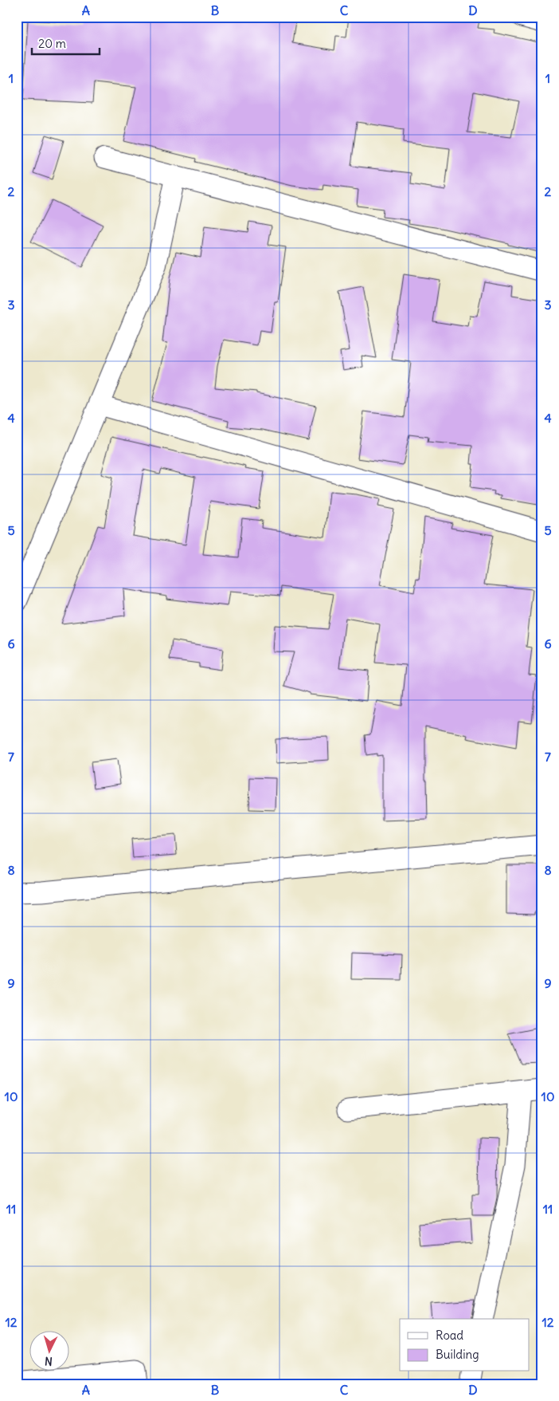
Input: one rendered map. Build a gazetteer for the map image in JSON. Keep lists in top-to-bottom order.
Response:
{
  "legend": ["Road", "Building"],
  "scale_bar": "20 m",
  "north": "bottom",
  "grid": {
    "columns": [
      "A",
      "B",
      "C",
      "D"
    ],
    "rows": [
      "1",
      "2",
      "3",
      "4",
      "5",
      "6",
      "7",
      "8",
      "9",
      "10",
      "11",
      "12"
    ]
  }
}
